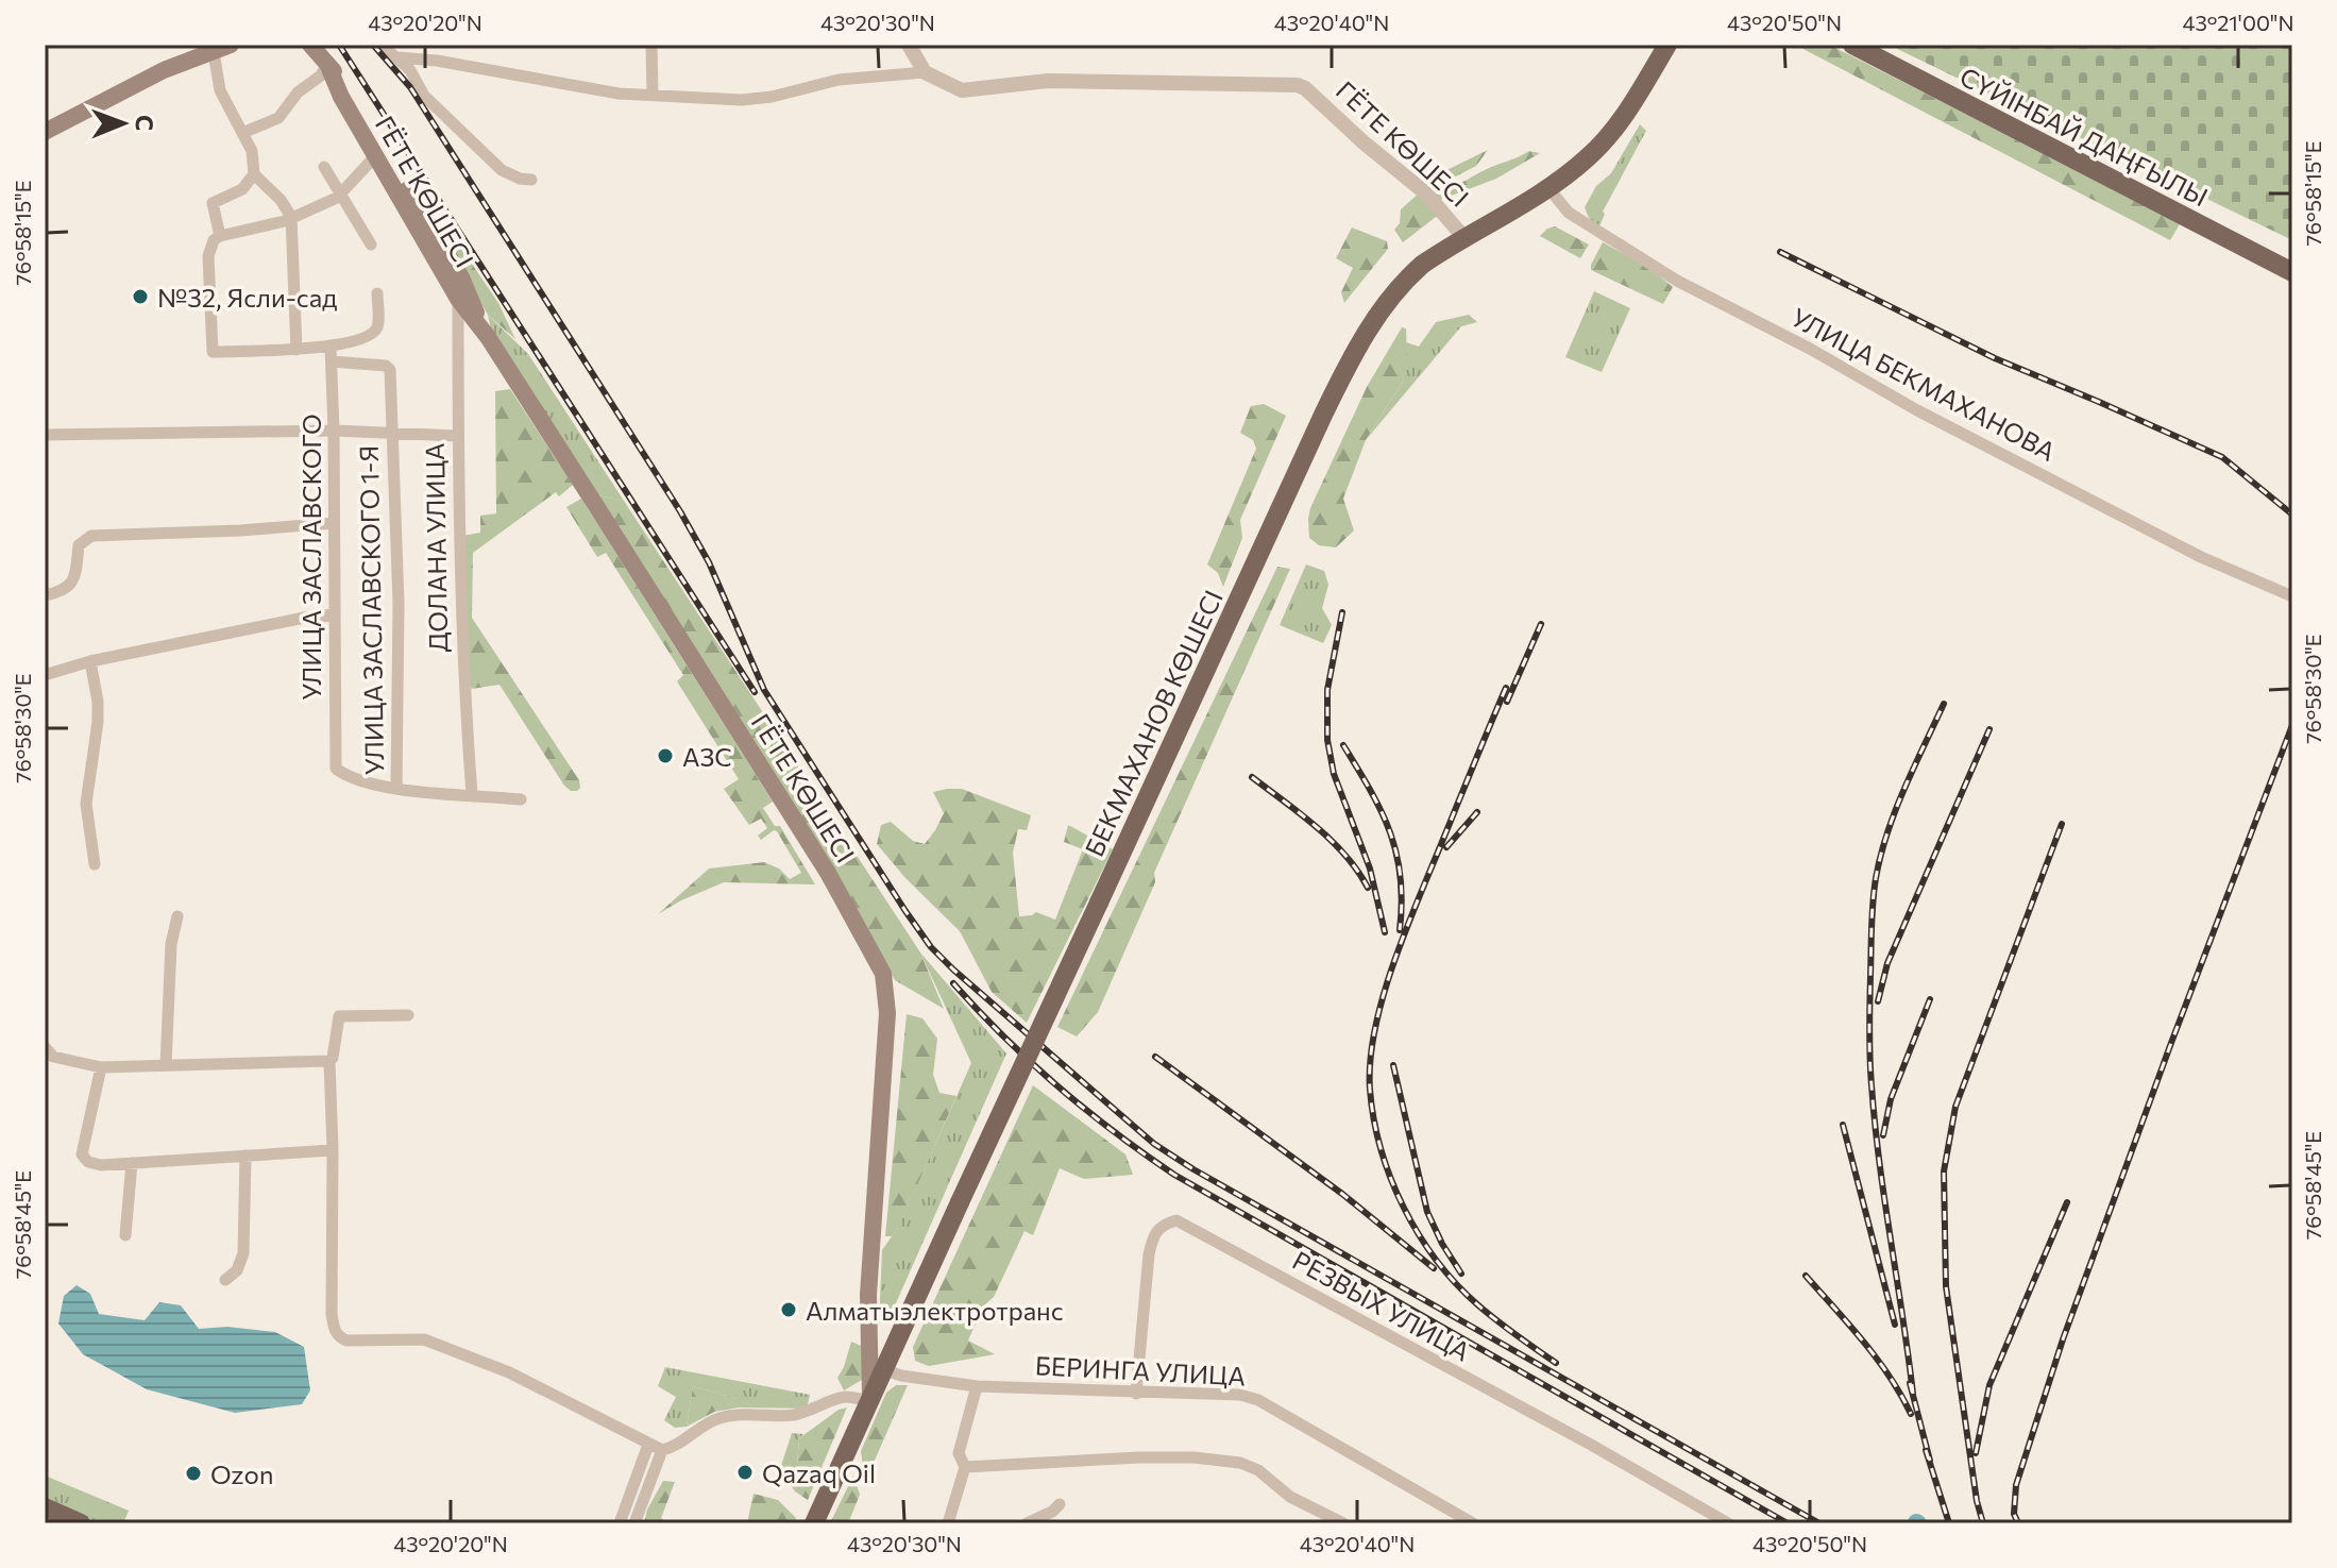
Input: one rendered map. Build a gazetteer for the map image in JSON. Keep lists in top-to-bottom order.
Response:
{
  "streets": {
    "main road": ["СҮЙІНБАЙ ДАҢҒЫЛЫ", "ГЁТЕ КӨШЕСІ", "БЕКМАХАНОВ КӨШЕСІ"],
    "street": [
      "УЛИЦА БЕКМАХАНОВА",
      "ДОЛАНА УЛИЦА",
      "УЛИЦА ЗАСЛАВСКОГО",
      "УЛИЦА ЗАСЛАВСКОГО 1-Я",
      "РЕЗВЫХ УЛИЦА",
      "БЕРИНГА УЛИЦА"
    ]
  },
  "crossings": [
    ["ГЁТЕ КӨШЕСІ", "ДОЛАНА УЛИЦА"],
    ["ГЁТЕ КӨШЕСІ", "БЕКМАХАНОВ КӨШЕСІ"],
    ["УЛИЦА БЕКМАХАНОВА", "БЕКМАХАНОВ КӨШЕСІ"],
    ["УЛИЦА ЗАСЛАВСКОГО", "УЛИЦА ЗАСЛАВСКОГО 1-Я"],
    ["БЕКМАХАНОВ КӨШЕСІ", "БЕРИНГА УЛИЦА"],
    ["РЕЗВЫХ УЛИЦА", "БЕРИНГА УЛИЦА"]
  ],
  "places": [
    "№32, Ясли-сад",
    "АЗС",
    "Алматыэлектротранс",
    "Qazaq Oil",
    "Ozon"
  ],
  "north": "right",
  "coordinates": [
    "43°20'20\"N",
    "43°20'30\"N",
    "43°20'40\"N",
    "43°20'50\"N",
    "43°21'00\"N",
    "76°58'15\"E",
    "76°58'30\"E",
    "76°58'45\"E"
  ]
}
